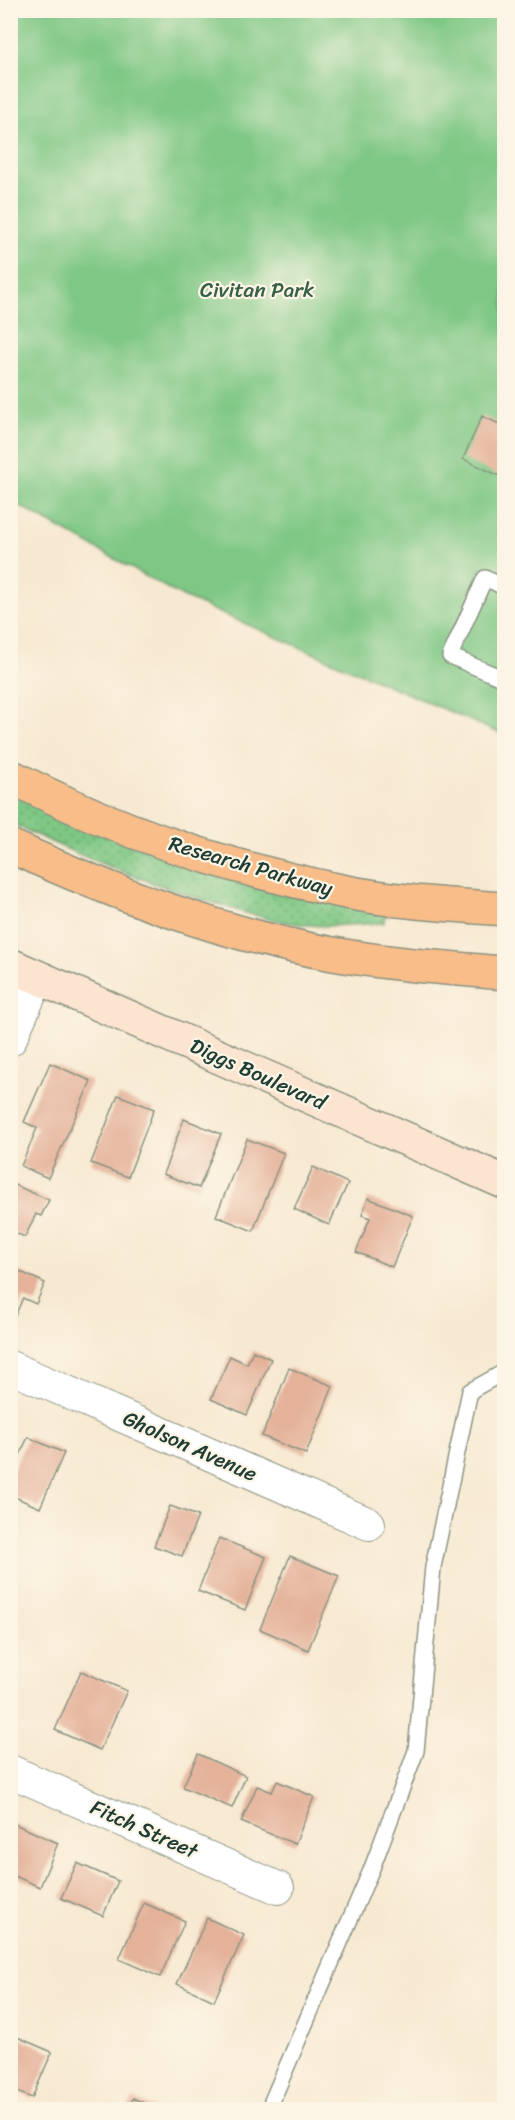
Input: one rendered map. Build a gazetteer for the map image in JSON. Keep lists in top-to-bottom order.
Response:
{
  "streets": {
    "main road": ["Research Parkway"],
    "street": ["Diggs Boulevard", "Gholson Avenue", "Fitch Street"]
  },
  "parks": ["Civitan Park"]
}
